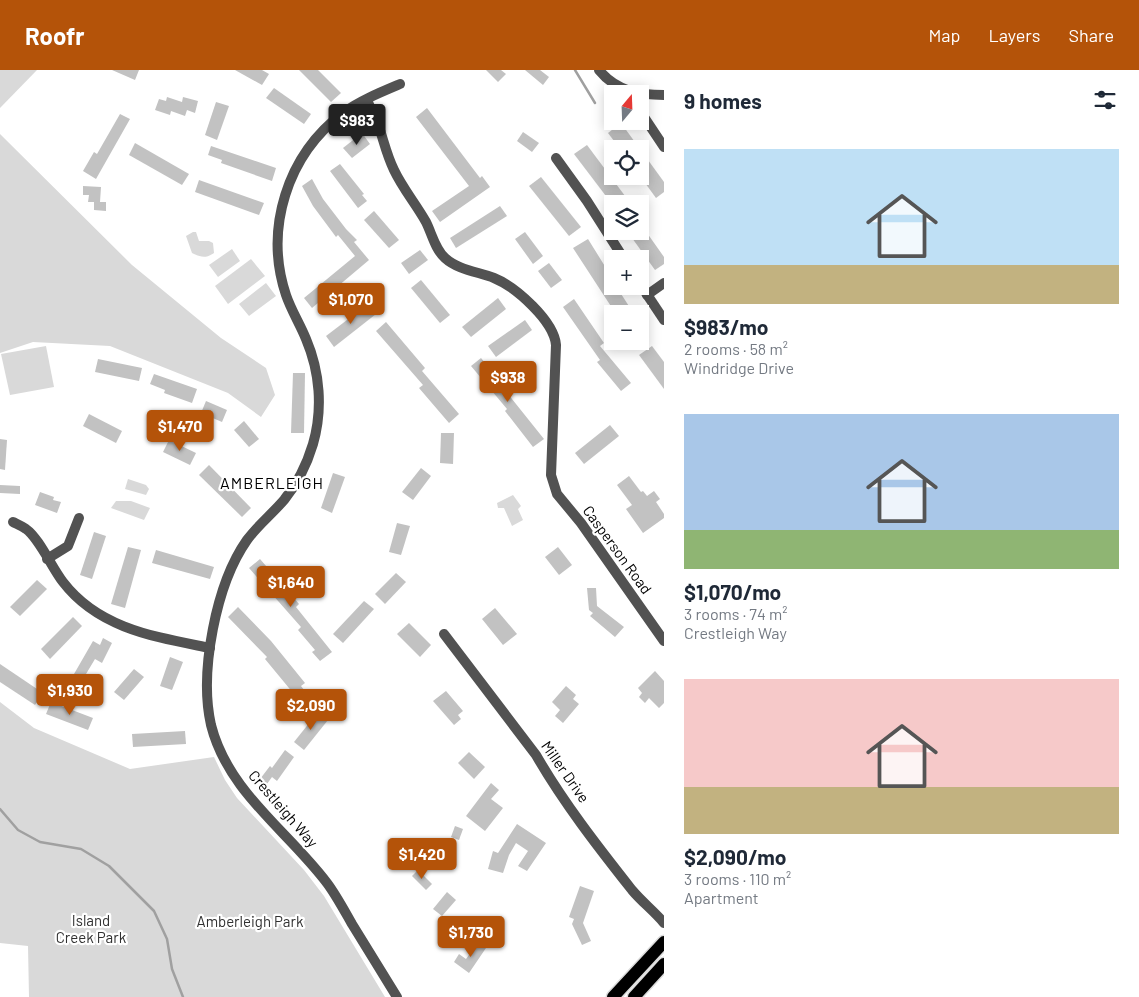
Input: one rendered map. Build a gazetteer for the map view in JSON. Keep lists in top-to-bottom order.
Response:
{
  "streets": {
    "street": ["Casperson Road", "Miller Drive", "Crestleigh Way"]
  },
  "crossings": [
    ["Casperson Road", "Crestleigh Way"]
  ],
  "districts": ["AMBERLEIGH"],
  "parks": ["Island Creek Park", "Amberleigh Park"],
  "north": "top",
  "page": {
    "header": "Roofr",
    "nav": ["Map", "Layers", "Share"],
    "heading": "9 homes",
    "map_buttons": ["+", "−"],
    "price": [
      "$983",
      "$1,070",
      "$938",
      "$1,470",
      "$1,640",
      "$1,930",
      "$2,090",
      "$1,420",
      "$1,730"
    ],
    "list": [
      {
        "name": "$983/mo",
        "note": "2 rooms · 58 m² · Windridge Drive"
      },
      {
        "name": "$1,070/mo",
        "note": "3 rooms · 74 m² · Crestleigh Way"
      },
      {
        "name": "$2,090/mo",
        "note": "3 rooms · 110 m² · Apartment"
      }
    ]
  }
}
